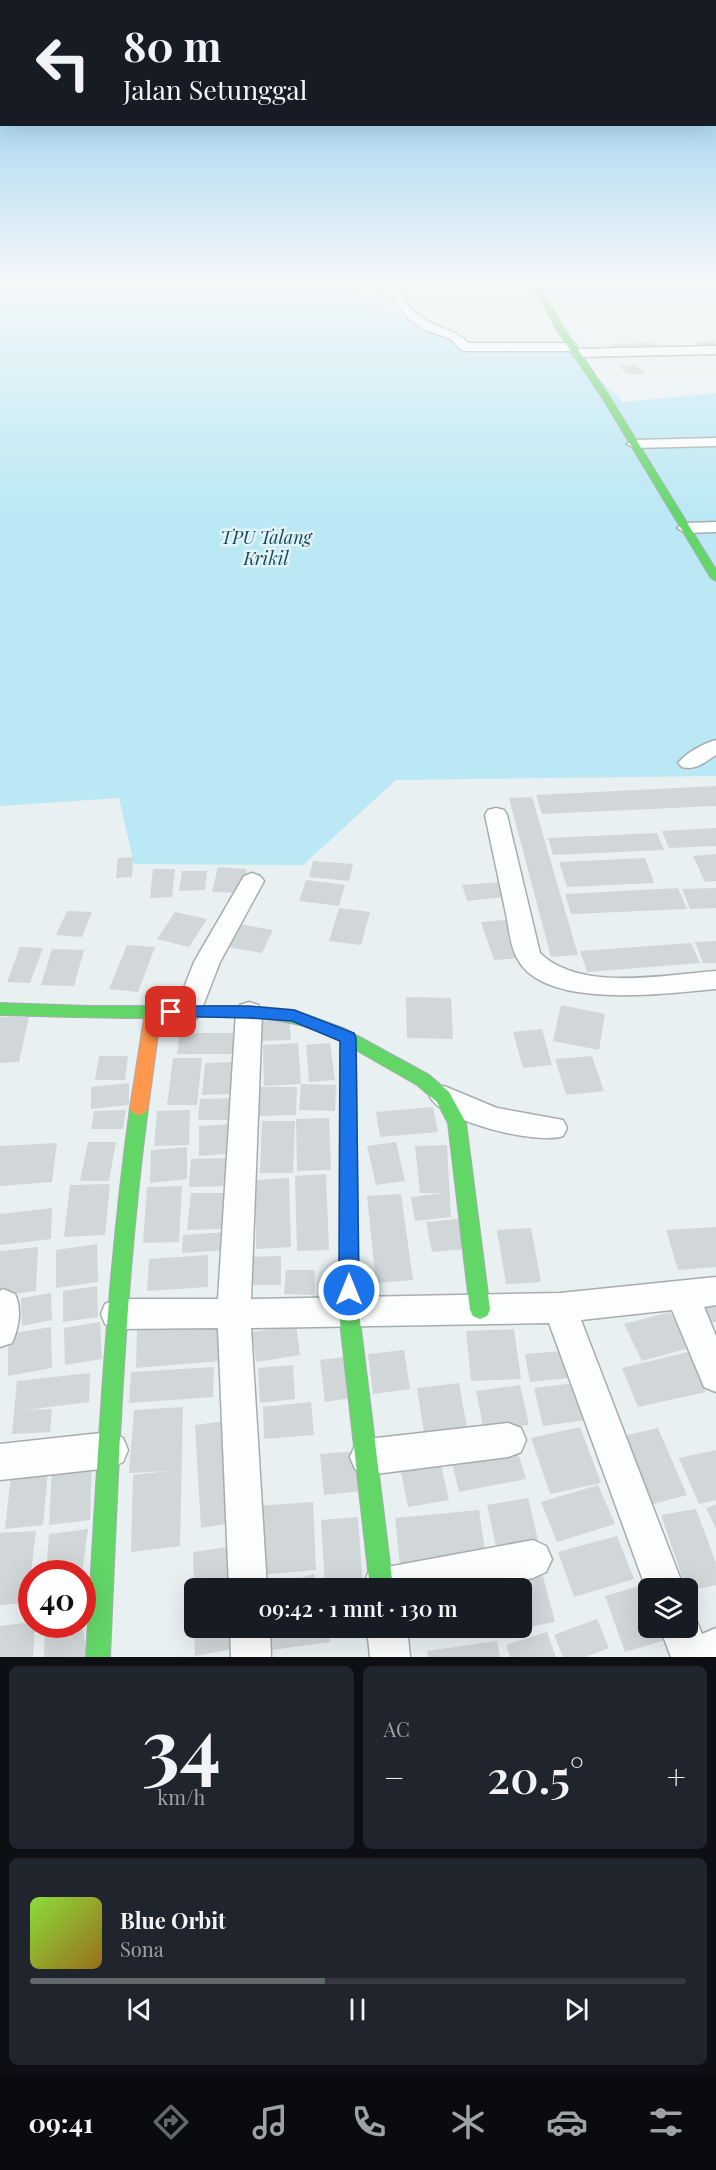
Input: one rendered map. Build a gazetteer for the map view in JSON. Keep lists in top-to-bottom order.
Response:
{
  "parks": ["TPU Talang Krikil"],
  "page": {
    "turn": ["80 m", "Jalan Setunggal"],
    "limit": "40",
    "trip": "09:42 · 1 mnt · 130 m",
    "tile": [
      ["34", "km/h"],
      "AC"
    ],
    "heat": ["−", "20.5°", "+"],
    "song": ["Blue Orbit", "Sona"],
    "tabs": "09:41"
  }
}
